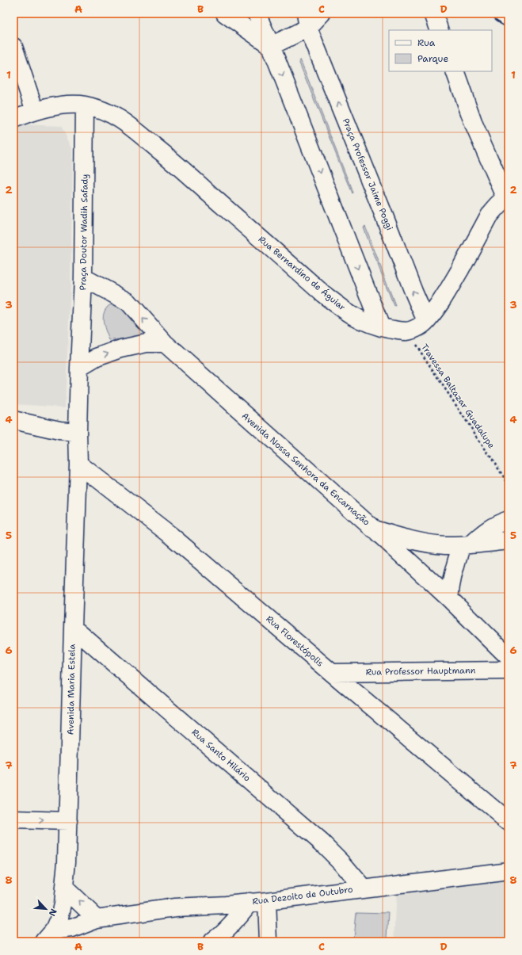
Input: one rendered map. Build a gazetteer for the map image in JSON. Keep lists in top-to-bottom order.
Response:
{
  "streets": {
    "street": [
      "Praça Professor Jaime Poggi",
      "Praça Doutor Wadih Safady",
      "Rua Bernardino de Águiar",
      "Avenida Nossa Senhora da Encarnação",
      "Rua Florestópolis",
      "Rua Professor Hauptmann",
      "Avenida Maria Estela",
      "Rua Santo Hilário",
      "Rua Dezoito de Outubro"
    ],
    "path": ["Travessa Baltazar Guadalupe"]
  },
  "crossings": [
    ["Praça Doutor Wadih Safady", "Rua Bernardino de Águiar"],
    ["Praça Doutor Wadih Safady", "Avenida Nossa Senhora da Encarnação"],
    ["Praça Doutor Wadih Safady", "Avenida Maria Estela"],
    ["Rua Bernardino de Águiar", "Travessa Baltazar Guadalupe"],
    ["Rua Florestópolis", "Rua Professor Hauptmann"],
    ["Rua Florestópolis", "Avenida Maria Estela"],
    ["Avenida Maria Estela", "Rua Santo Hilário"],
    ["Avenida Maria Estela", "Rua Dezoito de Outubro"],
    ["Rua Santo Hilário", "Rua Dezoito de Outubro"]
  ],
  "legend": ["Rua", "Parque"],
  "north": "bottom right",
  "grid": {
    "columns": [
      "A",
      "B",
      "C",
      "D"
    ],
    "rows": [
      "1",
      "2",
      "3",
      "4",
      "5",
      "6",
      "7",
      "8"
    ]
  }
}
